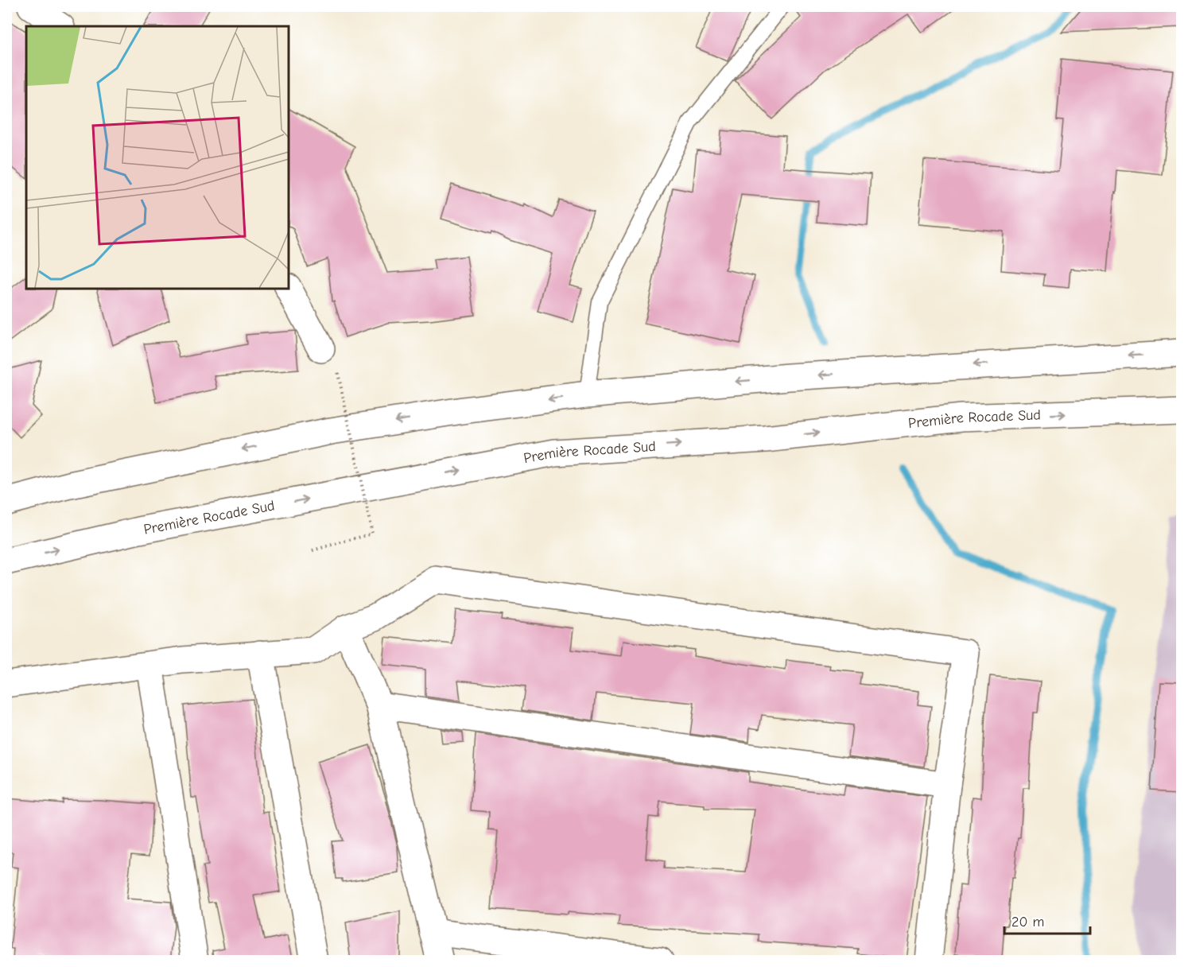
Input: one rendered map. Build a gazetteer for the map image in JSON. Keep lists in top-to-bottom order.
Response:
{
  "streets": {
    "main road": ["Première Rocade Sud"]
  },
  "scale_bar": "20 m"
}
